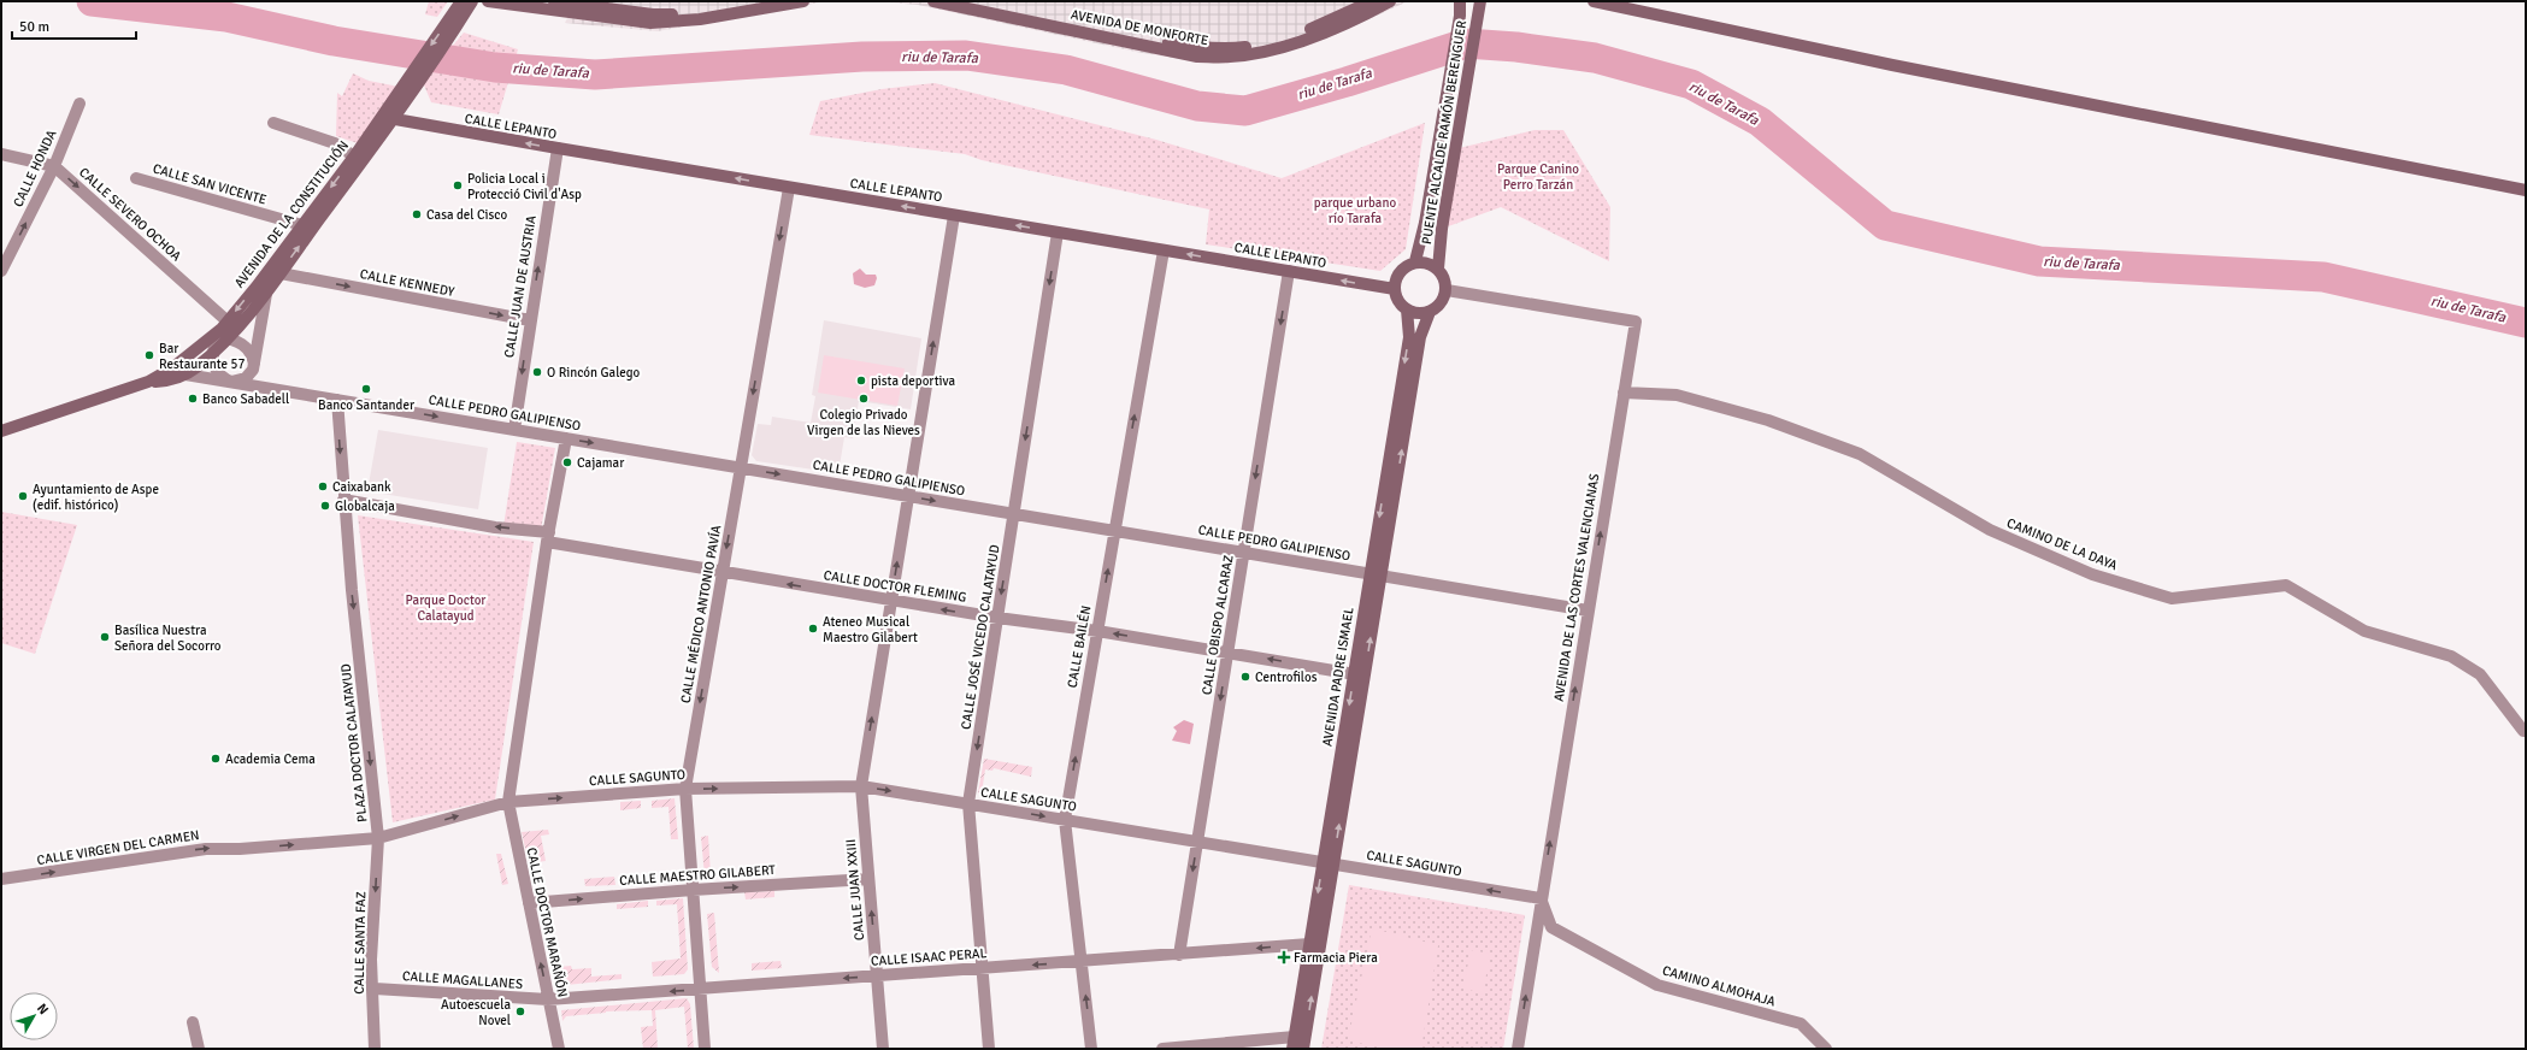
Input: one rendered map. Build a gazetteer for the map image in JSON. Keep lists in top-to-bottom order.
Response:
{
  "streets": {
    "street": [
      "AVENIDA DE MONFORTE",
      "CALLE LEPANTO",
      "PUENTE ALCALDE RAMÓN BERENGUER",
      "CALLE HONDA",
      "CALLE SAN VICENTE",
      "CALLE SEVERO OCHOA",
      "AVENIDA DE LA CONSTITUCIÓN",
      "CALLE KENNEDY",
      "CALLE JUAN DE AUSTRIA",
      "CALLE PEDRO GALIPIENSO",
      "CAMINO DE LA DAYA",
      "CALLE DOCTOR FLEMING",
      "AVENIDA DE LAS CORTES VALENCIANAS",
      "CALLE MÉDICO ANTONIO PAVÍA",
      "CALLE OBISPO ALCARAZ",
      "CALLE JOSÉ VICEDO CALATAYUD",
      "CALLE BAILÉN",
      "AVENIDA PADRE ISMAEL",
      "PLAZA DOCTOR CALATAYUD",
      "CALLE SAGUNTO",
      "CALLE VIRGEN DEL CARMEN",
      "CALLE MAESTRO GILABERT",
      "CALLE JUAN XXIII",
      "CALLE DOCTOR MARAÑÓN",
      "CALLE SANTA FAZ",
      "CALLE ISAAC PERAL",
      "CALLE MAGALLANES",
      "CAMINO ALMOHAJA"
    ]
  },
  "crossings": [
    ["CALLE LEPANTO", "PUENTE ALCALDE RAMÓN BERENGUER"],
    ["CALLE LEPANTO", "AVENIDA DE LA CONSTITUCIÓN"],
    ["CALLE LEPANTO", "CALLE JUAN DE AUSTRIA"],
    ["CALLE LEPANTO", "AVENIDA DE LAS CORTES VALENCIANAS"],
    ["CALLE LEPANTO", "CALLE MÉDICO ANTONIO PAVÍA"],
    ["CALLE LEPANTO", "CALLE OBISPO ALCARAZ"],
    ["CALLE LEPANTO", "CALLE JOSÉ VICEDO CALATAYUD"],
    ["CALLE LEPANTO", "CALLE BAILÉN"],
    ["CALLE LEPANTO", "AVENIDA PADRE ISMAEL"],
    ["CALLE LEPANTO", "CALLE JUAN XXIII"],
    ["PUENTE ALCALDE RAMÓN BERENGUER", "AVENIDA DE LAS CORTES VALENCIANAS"],
    ["PUENTE ALCALDE RAMÓN BERENGUER", "AVENIDA PADRE ISMAEL"],
    ["CALLE HONDA", "CALLE SEVERO OCHOA"],
    ["CALLE SAN VICENTE", "AVENIDA DE LA CONSTITUCIÓN"],
    ["CALLE SEVERO OCHOA", "AVENIDA DE LA CONSTITUCIÓN"],
    ["CALLE SEVERO OCHOA", "CALLE PEDRO GALIPIENSO"],
    ["AVENIDA DE LA CONSTITUCIÓN", "CALLE KENNEDY"],
    ["AVENIDA DE LA CONSTITUCIÓN", "CALLE PEDRO GALIPIENSO"],
    ["CALLE KENNEDY", "CALLE JUAN DE AUSTRIA"],
    ["CALLE JUAN DE AUSTRIA", "CALLE PEDRO GALIPIENSO"],
    ["CALLE PEDRO GALIPIENSO", "AVENIDA DE LAS CORTES VALENCIANAS"],
    ["CALLE PEDRO GALIPIENSO", "CALLE MÉDICO ANTONIO PAVÍA"],
    ["CALLE PEDRO GALIPIENSO", "CALLE OBISPO ALCARAZ"],
    ["CALLE PEDRO GALIPIENSO", "CALLE JOSÉ VICEDO CALATAYUD"],
    ["CALLE PEDRO GALIPIENSO", "CALLE BAILÉN"],
    ["CALLE PEDRO GALIPIENSO", "AVENIDA PADRE ISMAEL"],
    ["CALLE PEDRO GALIPIENSO", "PLAZA DOCTOR CALATAYUD"],
    ["CALLE PEDRO GALIPIENSO", "CALLE JUAN XXIII"],
    ["CAMINO DE LA DAYA", "AVENIDA DE LAS CORTES VALENCIANAS"],
    ["CALLE DOCTOR FLEMING", "CALLE MÉDICO ANTONIO PAVÍA"],
    ["CALLE DOCTOR FLEMING", "CALLE OBISPO ALCARAZ"],
    ["CALLE DOCTOR FLEMING", "CALLE JOSÉ VICEDO CALATAYUD"],
    ["CALLE DOCTOR FLEMING", "CALLE BAILÉN"],
    ["CALLE DOCTOR FLEMING", "AVENIDA PADRE ISMAEL"],
    ["CALLE DOCTOR FLEMING", "CALLE JUAN XXIII"],
    ["AVENIDA DE LAS CORTES VALENCIANAS", "AVENIDA PADRE ISMAEL"],
    ["AVENIDA DE LAS CORTES VALENCIANAS", "CALLE SAGUNTO"],
    ["AVENIDA DE LAS CORTES VALENCIANAS", "CAMINO ALMOHAJA"],
    ["CALLE MÉDICO ANTONIO PAVÍA", "CALLE SAGUNTO"],
    ["CALLE MÉDICO ANTONIO PAVÍA", "CALLE MAESTRO GILABERT"],
    ["CALLE MÉDICO ANTONIO PAVÍA", "CALLE ISAAC PERAL"],
    ["CALLE OBISPO ALCARAZ", "CALLE SAGUNTO"],
    ["CALLE OBISPO ALCARAZ", "CALLE ISAAC PERAL"],
    ["CALLE JOSÉ VICEDO CALATAYUD", "CALLE SAGUNTO"],
    ["CALLE JOSÉ VICEDO CALATAYUD", "CALLE ISAAC PERAL"],
    ["CALLE BAILÉN", "CALLE SAGUNTO"],
    ["CALLE BAILÉN", "CALLE ISAAC PERAL"],
    ["AVENIDA PADRE ISMAEL", "CALLE SAGUNTO"],
    ["AVENIDA PADRE ISMAEL", "CALLE ISAAC PERAL"],
    ["PLAZA DOCTOR CALATAYUD", "CALLE SAGUNTO"],
    ["PLAZA DOCTOR CALATAYUD", "CALLE VIRGEN DEL CARMEN"],
    ["PLAZA DOCTOR CALATAYUD", "CALLE DOCTOR MARAÑÓN"],
    ["PLAZA DOCTOR CALATAYUD", "CALLE SANTA FAZ"],
    ["CALLE SAGUNTO", "CALLE JUAN XXIII"],
    ["CALLE SAGUNTO", "CALLE DOCTOR MARAÑÓN"],
    ["CALLE SAGUNTO", "CAMINO ALMOHAJA"],
    ["CALLE VIRGEN DEL CARMEN", "CALLE SANTA FAZ"],
    ["CALLE MAESTRO GILABERT", "CALLE JUAN XXIII"],
    ["CALLE MAESTRO GILABERT", "CALLE DOCTOR MARAÑÓN"],
    ["CALLE JUAN XXIII", "CALLE ISAAC PERAL"],
    ["CALLE DOCTOR MARAÑÓN", "CALLE ISAAC PERAL"],
    ["CALLE DOCTOR MARAÑÓN", "CALLE MAGALLANES"],
    ["CALLE SANTA FAZ", "CALLE MAGALLANES"],
    ["CALLE ISAAC PERAL", "CALLE MAGALLANES"]
  ],
  "one_way": [
    "CALLE LEPANTO",
    "CALLE HONDA",
    "CALLE SEVERO OCHOA",
    "CALLE KENNEDY",
    "CALLE PEDRO GALIPIENSO",
    "CALLE DOCTOR FLEMING",
    "AVENIDA DE LAS CORTES VALENCIANAS",
    "CALLE MÉDICO ANTONIO PAVÍA",
    "CALLE OBISPO ALCARAZ",
    "CALLE JOSÉ VICEDO CALATAYUD",
    "CALLE BAILÉN",
    "CALLE VIRGEN DEL CARMEN",
    "CALLE MAESTRO GILABERT",
    "CALLE JUAN XXIII",
    "CALLE DOCTOR MARAÑÓN",
    "CALLE SANTA FAZ",
    "CALLE ISAAC PERAL"
  ],
  "water": ["riu de Tarafa"],
  "parks": ["Parque Canino Perro Tarzán", "parque urbano río Tarafa", "Parque Doctor Calatayud"],
  "places": {
    "other": [
      "Policia Local i Protecció Civil d'Asp",
      "Casa del Cisco",
      "Bar Restaurante 57",
      "O Rincón Galego",
      "pista deportiva",
      "Banco Santander",
      "Banco Sabadell",
      "Colegio Privado Virgen de las Nieves",
      "Cajamar",
      "Caixabank",
      "Ayuntamiento de Aspe (edif. histórico)",
      "Globalcaja",
      "Ateneo Musical Maestro Gilabert",
      "Basílica Nuestra Señora del Socorro",
      "Centrofilos",
      "Academia Cema",
      "Autoescuela Novel"
    ],
    "health": ["Farmacia Piera"]
  },
  "scale_bar": "50 m",
  "north": "top right"
}
